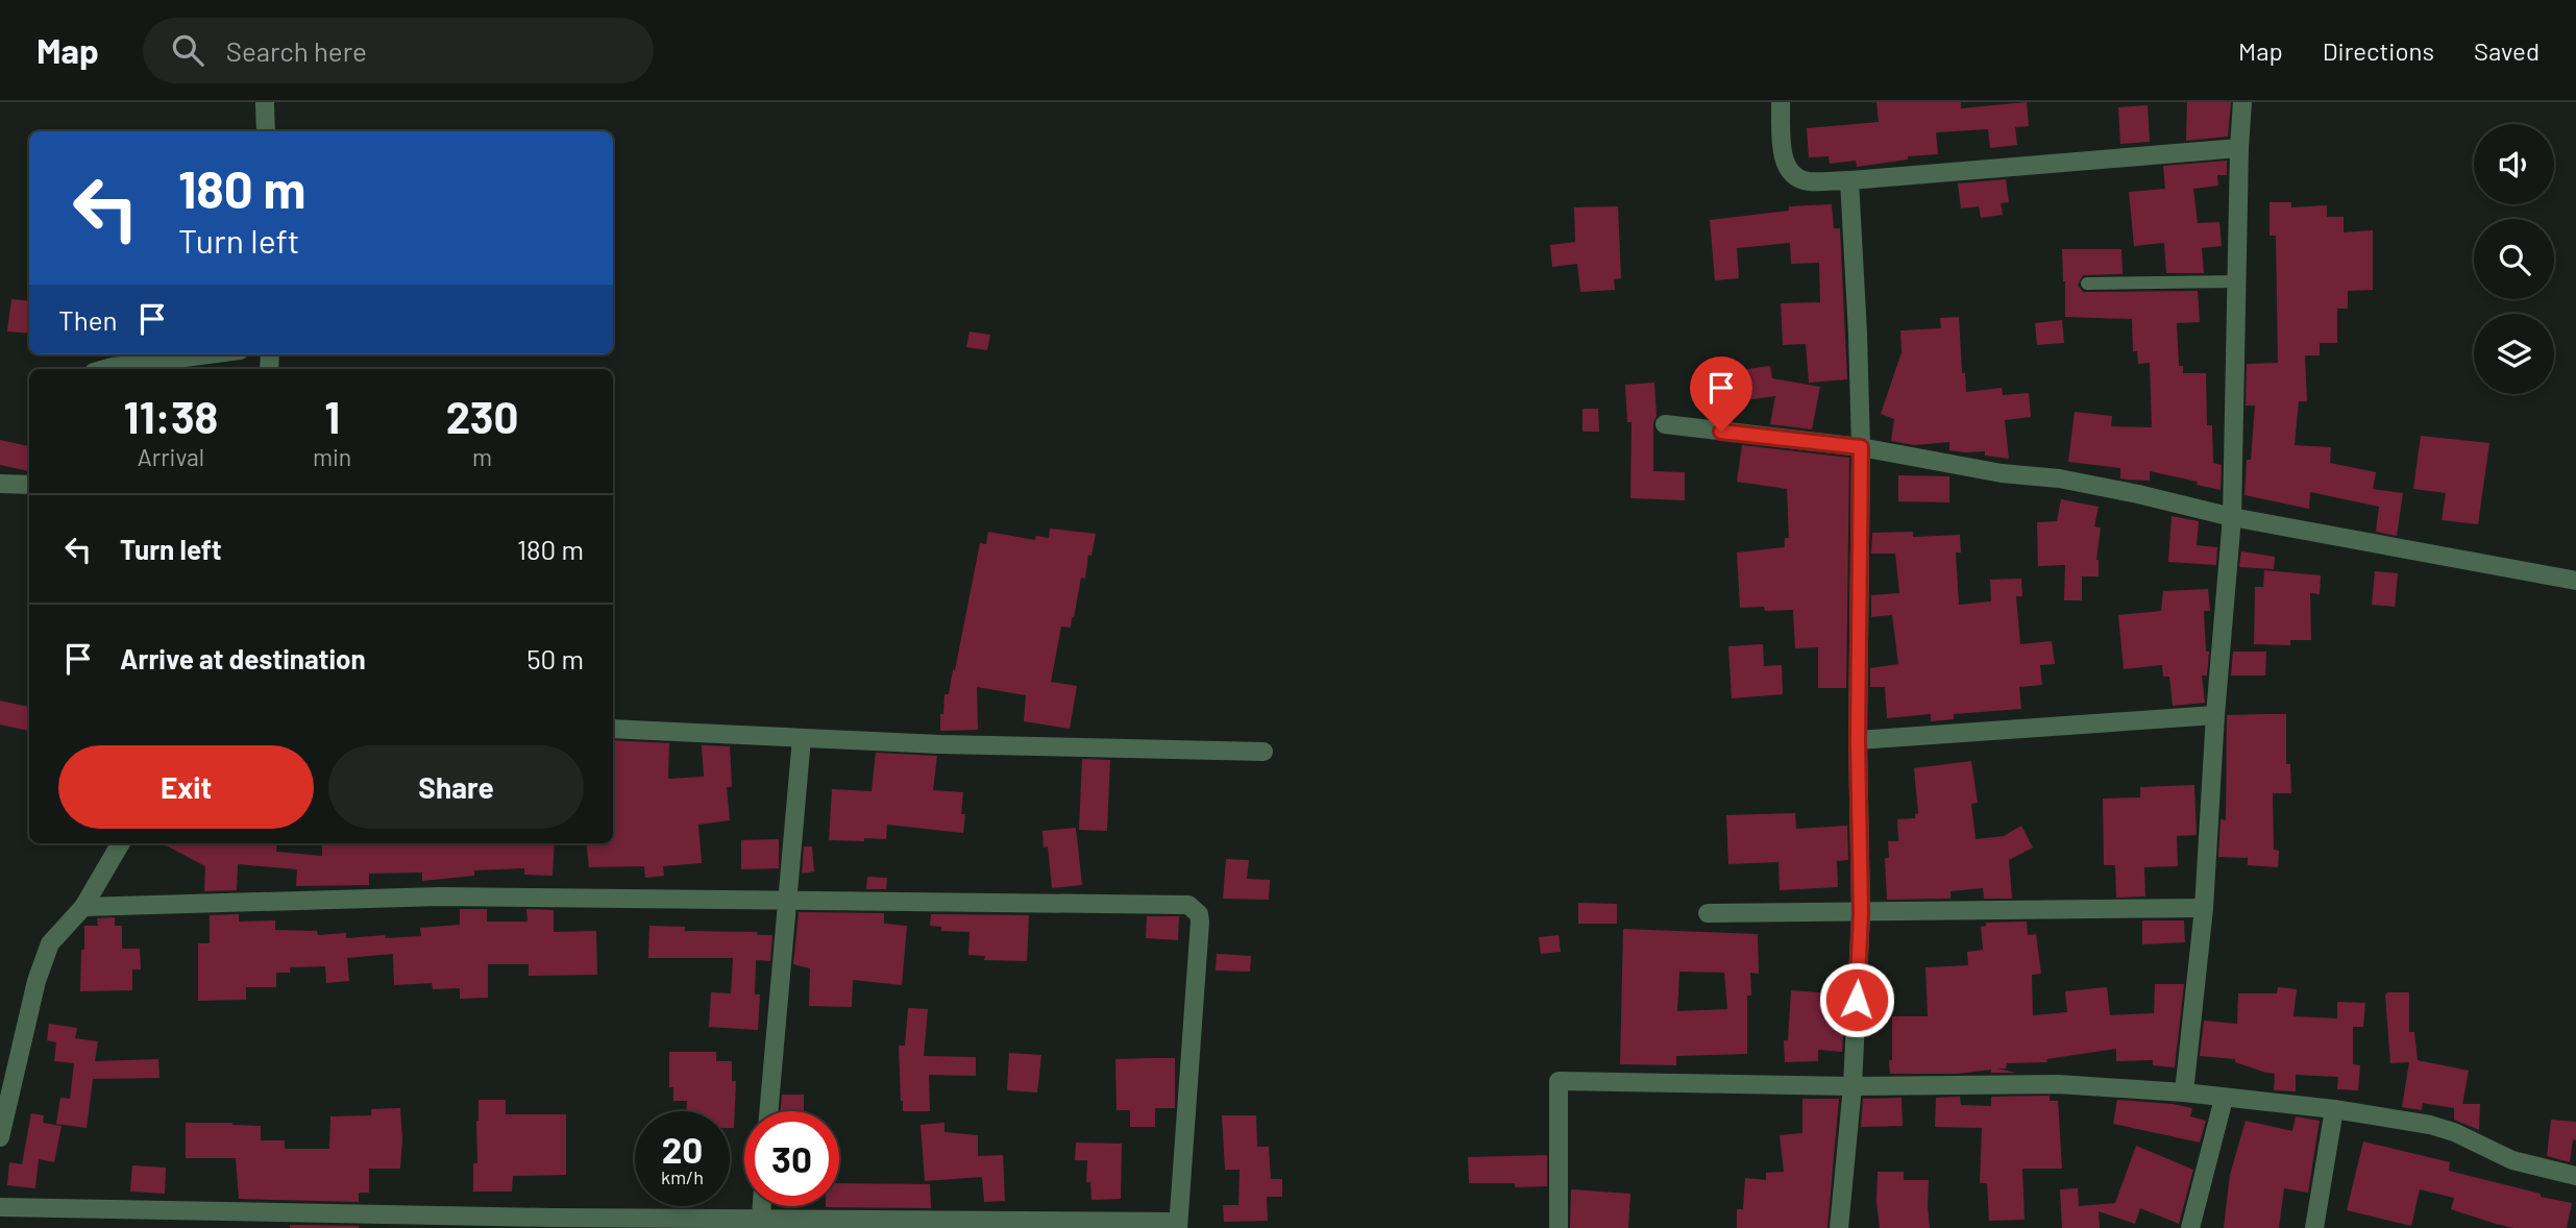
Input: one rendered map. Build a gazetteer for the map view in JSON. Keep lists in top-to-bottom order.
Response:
{
  "page": {
    "header": "Map",
    "search": "Search here",
    "nav": ["Map", "Directions", "Saved"],
    "turn": ["180 m", "Turn left"],
    "then": "Then",
    "eta": [
      "11:38",
      "Arrival",
      "1",
      "min",
      "230",
      "m"
    ],
    "list": [
      {
        "name": "Turn left",
        "value": "180 m"
      },
      {
        "name": "Arrive at destination",
        "value": "50 m"
      }
    ],
    "buttons": ["Exit", "Share"],
    "speed": "20 km/h",
    "limit": "30"
  }
}
